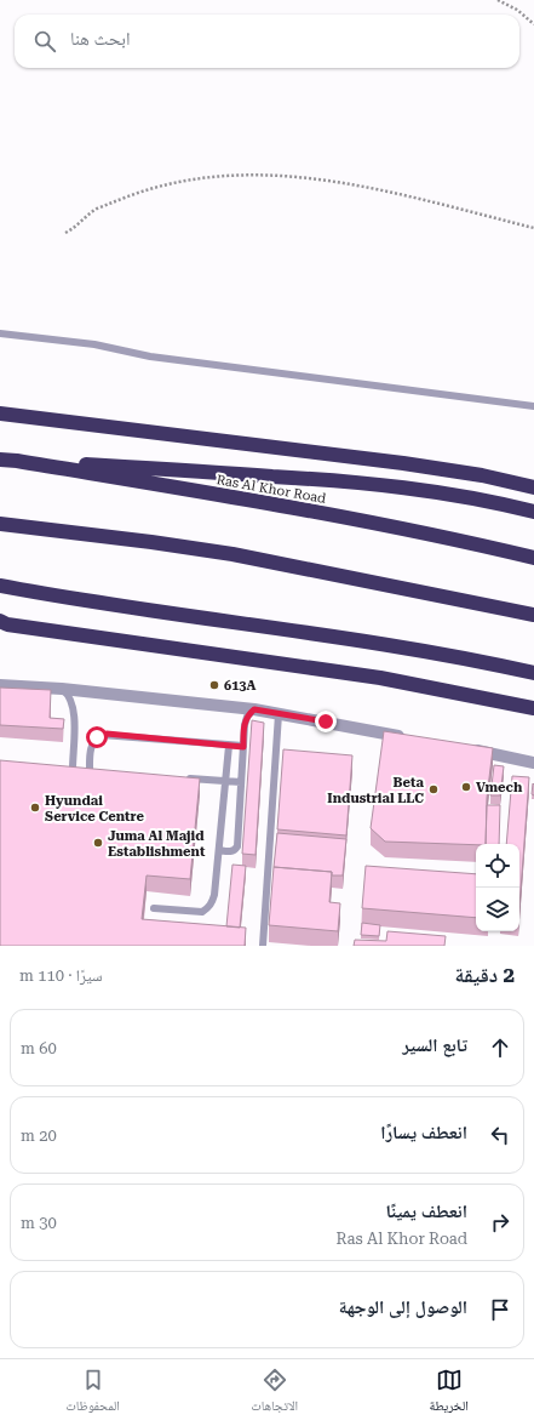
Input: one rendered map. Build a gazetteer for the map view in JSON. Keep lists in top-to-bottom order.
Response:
{
  "streets": {
    "highway": ["Ras Al Khor Road"]
  },
  "places": [
    "613A",
    "Vmech",
    "Beta Industrial LLC",
    "Hyundai Service Centre",
    "Juma Al Majid Establishment"
  ],
  "page": {
    "search": "ابحث هنا",
    "heading": ["2 دقيقة", "سيرًا · 110 m"],
    "list": [
      ["تابع السير", "60 m"],
      ["انعطف يسارًا", "20 m"],
      ["انعطف يمينًا", "Ras Al Khor Road", "30 m"],
      "الوصول إلى الوجهة"
    ],
    "nav": ["الخريطة", "الاتجاهات", "المحفوظات"]
  }
}
